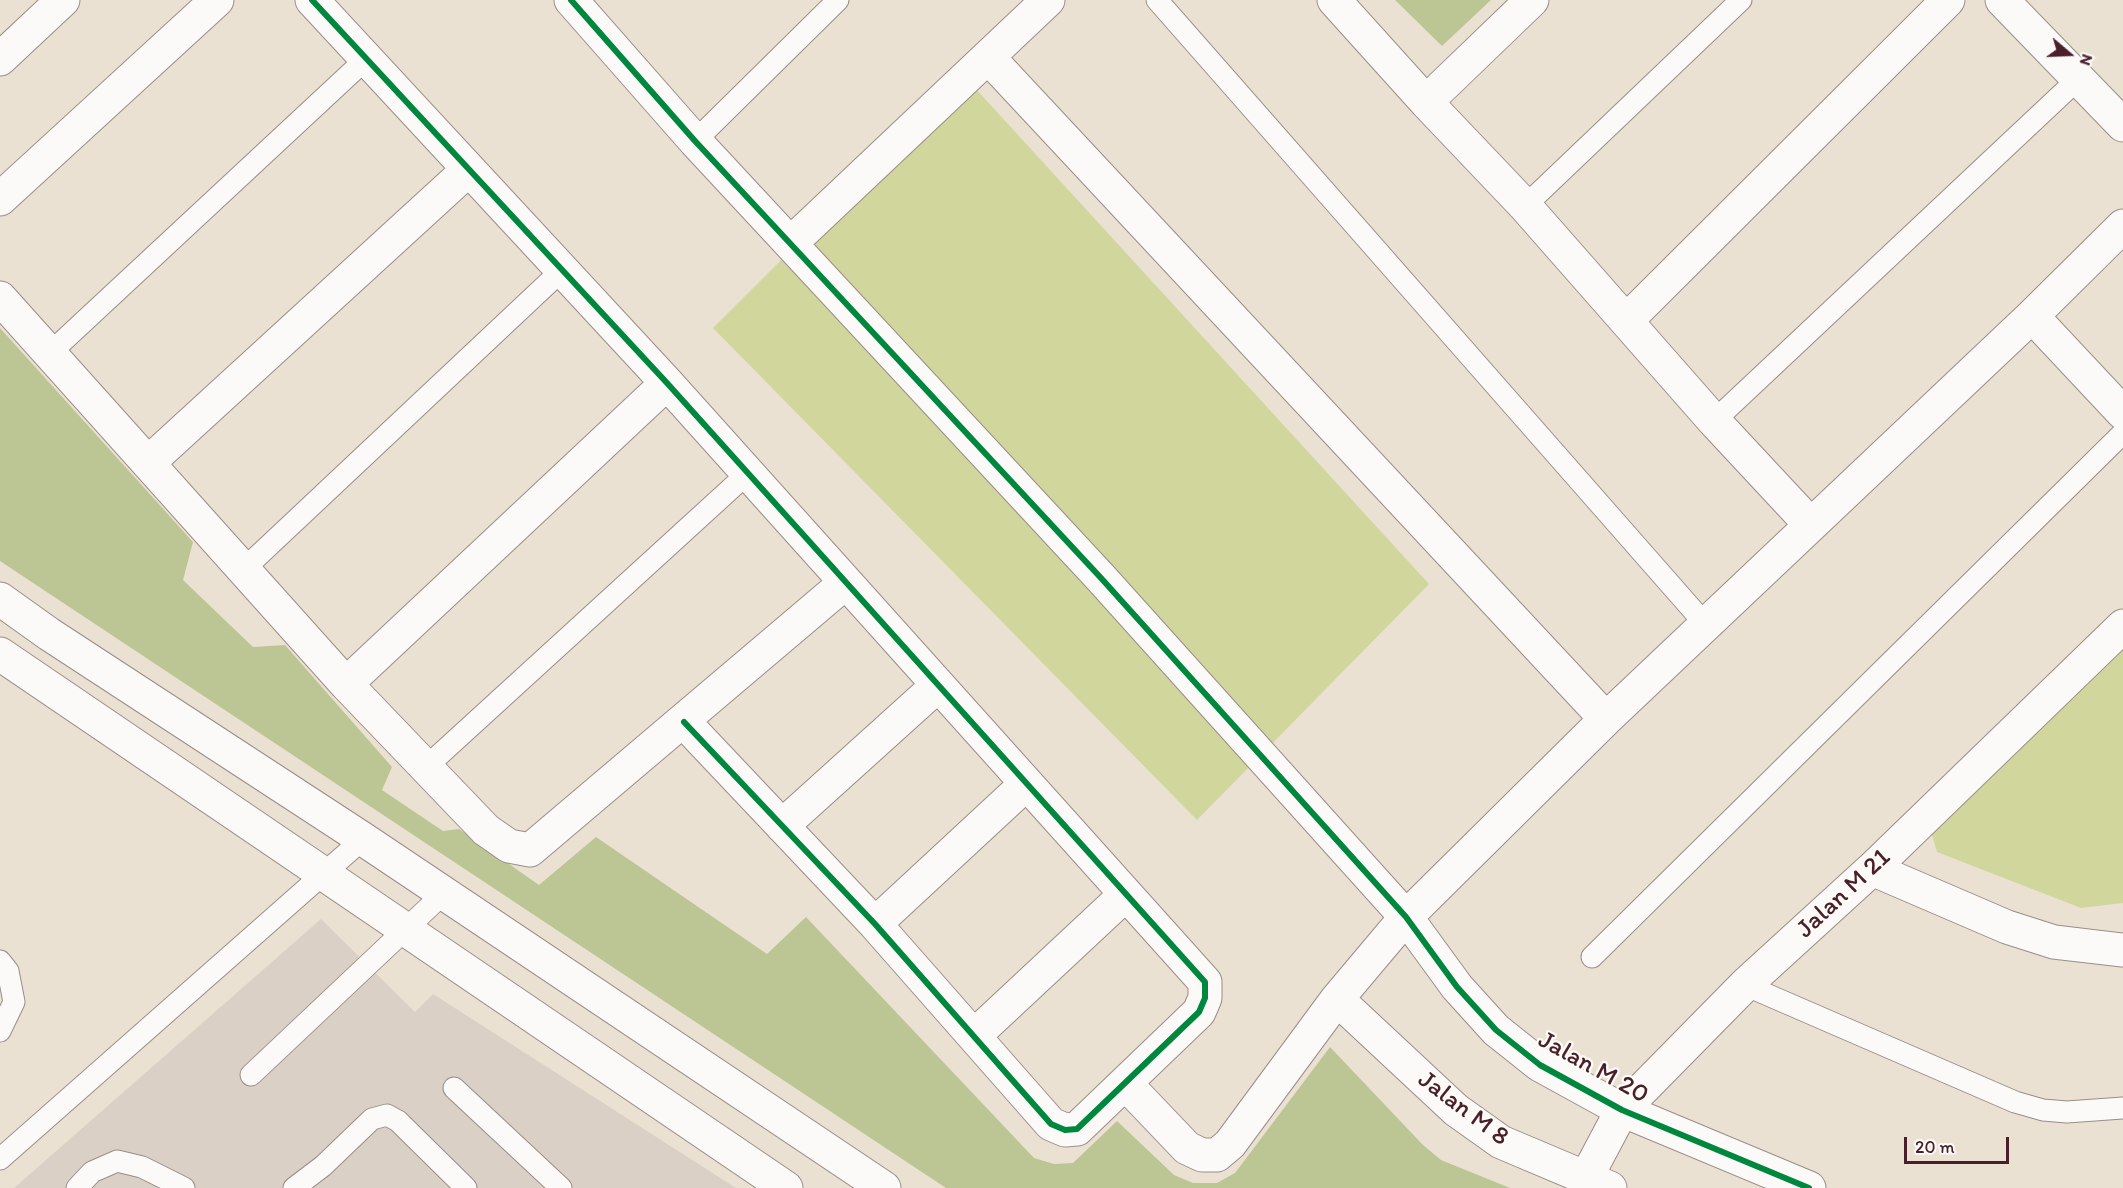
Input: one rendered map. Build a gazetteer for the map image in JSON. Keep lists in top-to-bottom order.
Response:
{
  "streets": {
    "street": ["Jalan M 21", "Jalan M 20", "Jalan M 8"]
  },
  "crossings": [
    ["Jalan M 21", "Jalan M 20"],
    ["Jalan M 21", "Jalan M 8"]
  ],
  "scale_bar": "20 m",
  "north": "right"
}
